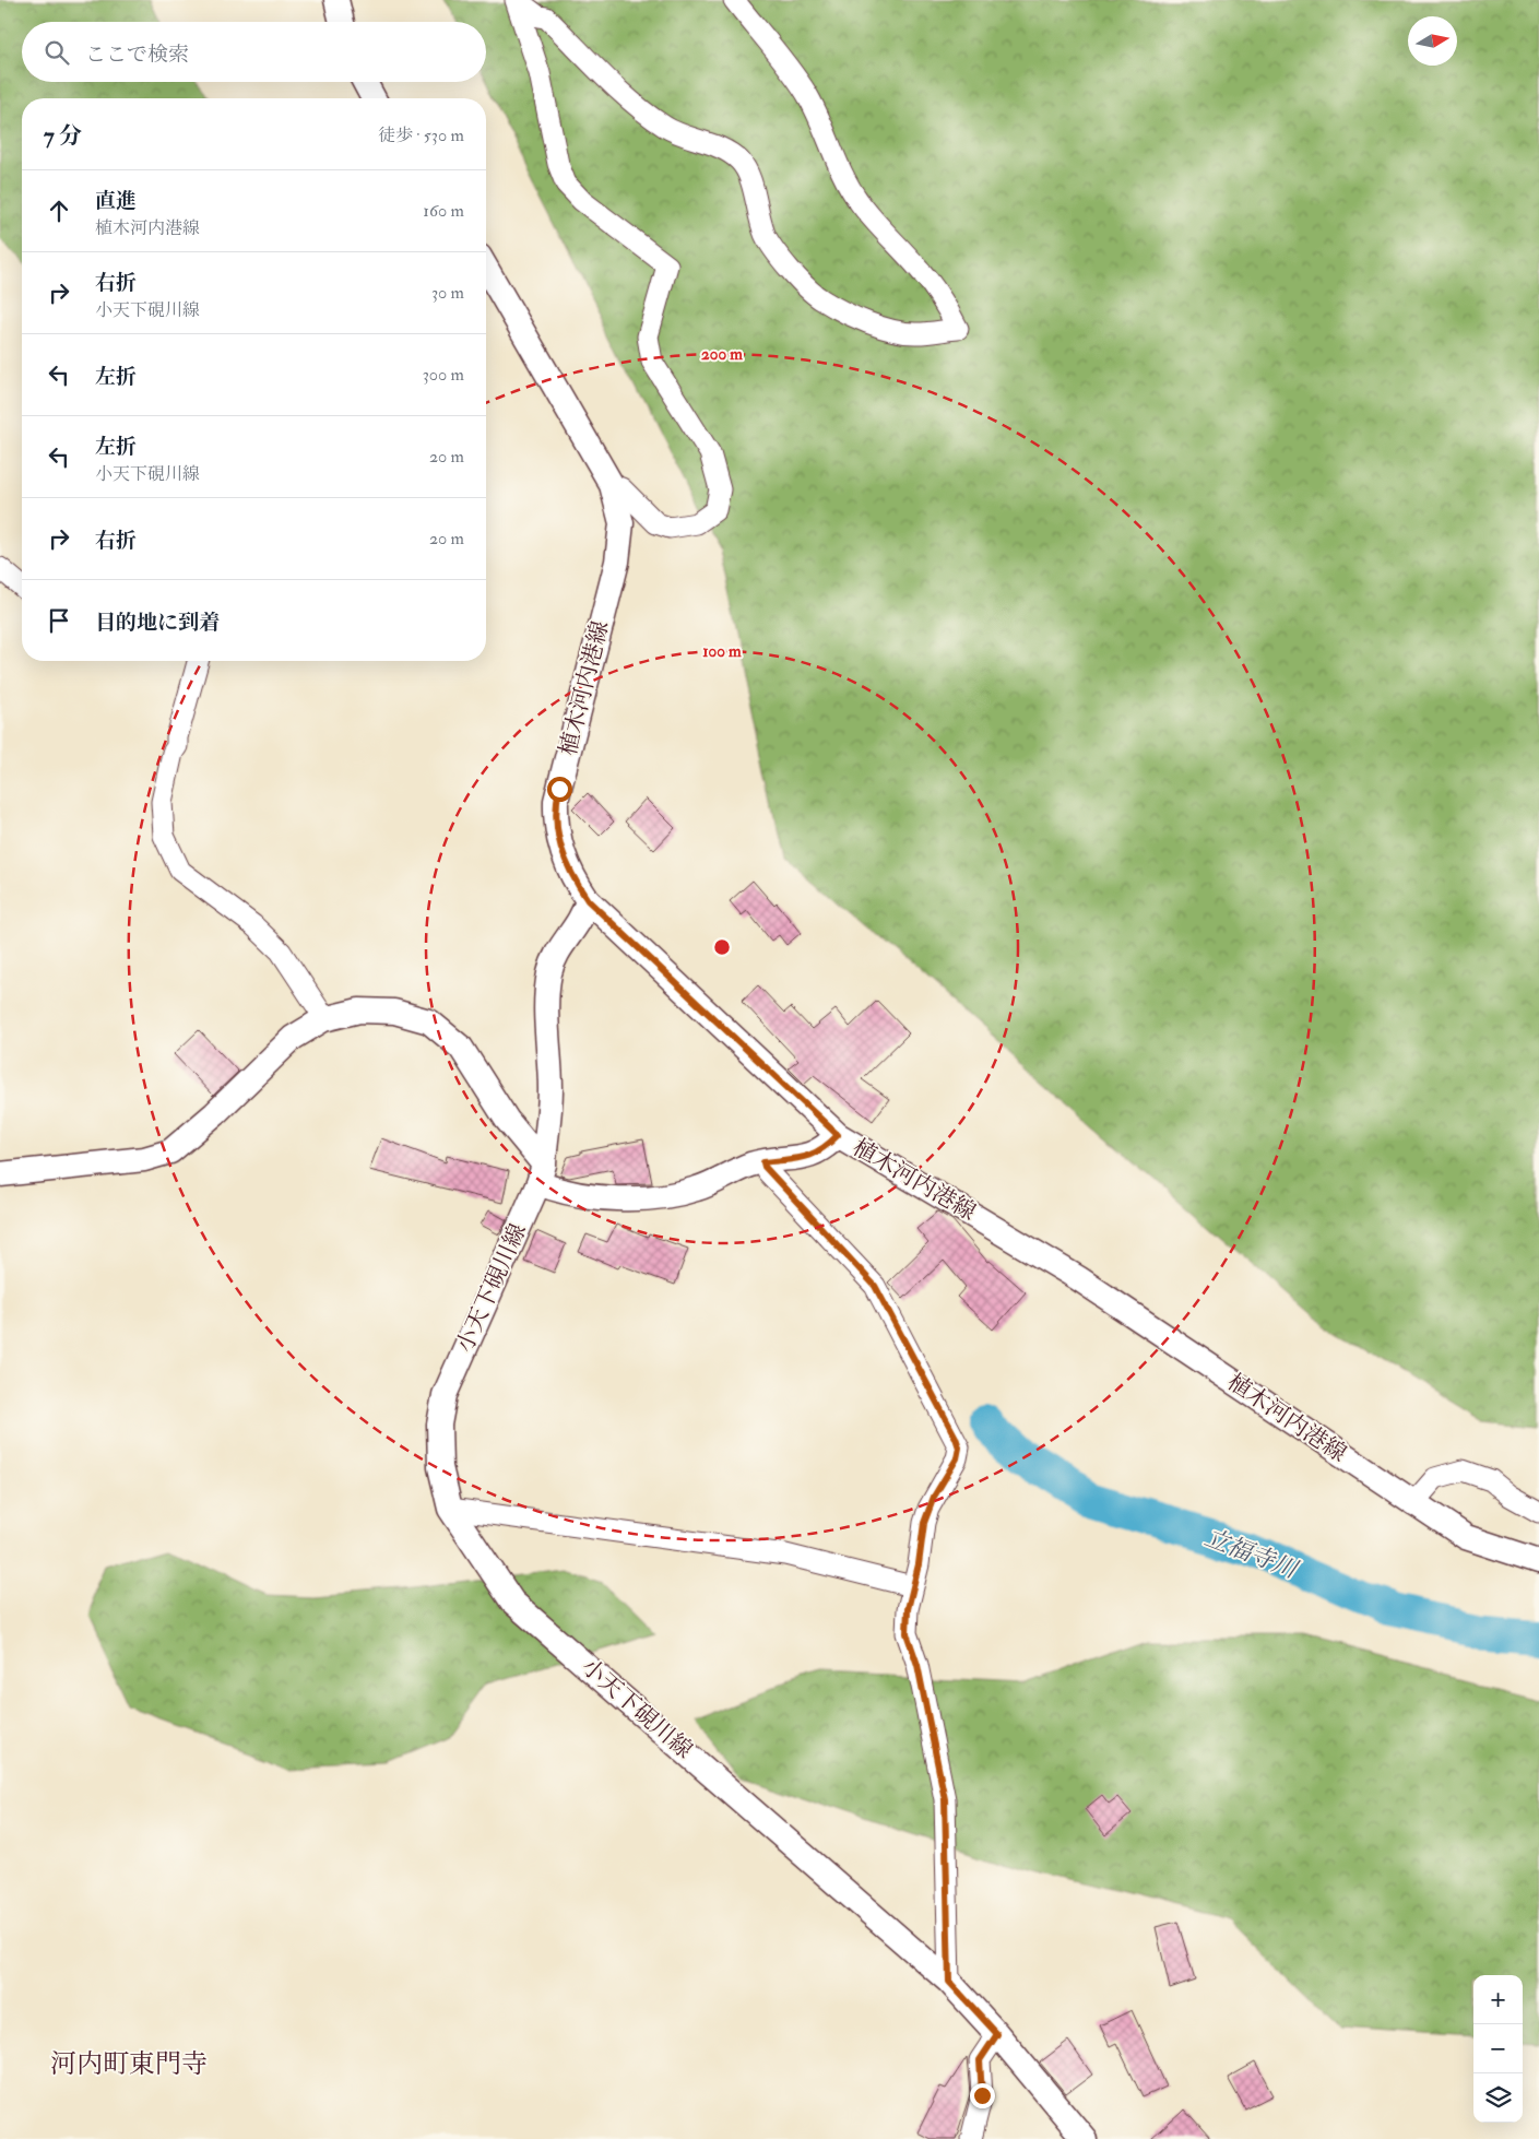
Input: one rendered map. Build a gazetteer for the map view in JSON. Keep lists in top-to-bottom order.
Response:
{
  "streets": {
    "main road": ["植木河内港線", "小天下硯川線"]
  },
  "crossings": [
    ["植木河内港線", "小天下硯川線"]
  ],
  "districts": ["河内町東門寺"],
  "water": ["立福寺川"],
  "north": "right",
  "page": {
    "search": "ここで検索",
    "heading": ["7 分", "徒歩 · 530 m"],
    "list": [
      ["直進", "植木河内港線", "160 m"],
      ["右折", "小天下硯川線", "30 m"],
      ["左折", "300 m"],
      ["左折", "小天下硯川線", "20 m"],
      ["右折", "20 m"],
      "目的地に到着"
    ],
    "map_buttons": ["+", "−"]
  },
  "rings": ["200 m", "100 m"]
}
